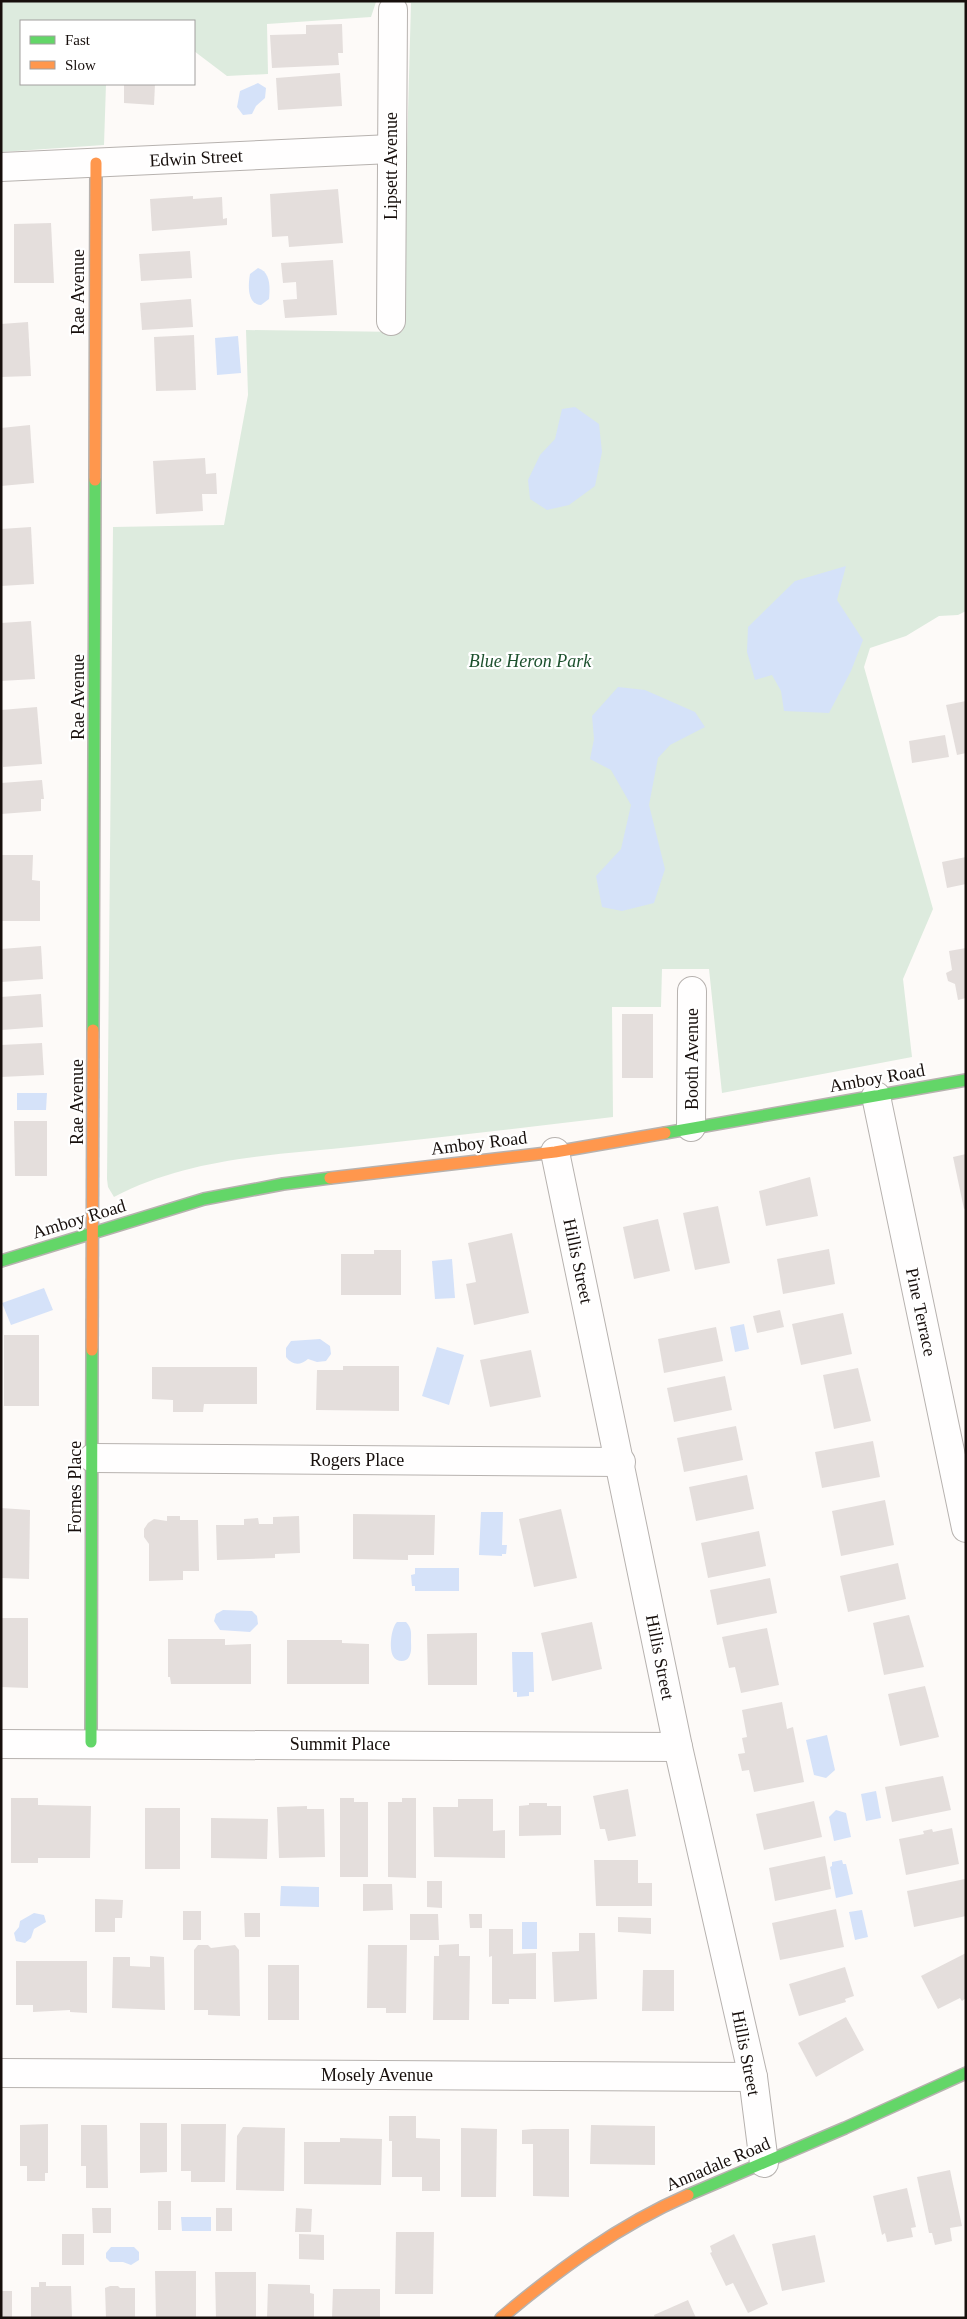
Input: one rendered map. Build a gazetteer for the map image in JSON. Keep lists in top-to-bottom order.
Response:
{
  "streets": {
    "street": [
      "Edwin Street",
      "Lipsett Avenue",
      "Rae Avenue",
      "Booth Avenue",
      "Amboy Road",
      "Hillis Street",
      "Pine Terrace",
      "Rogers Place",
      "Fornes Place",
      "Summit Place",
      "Mosely Avenue",
      "Annadale Road"
    ]
  },
  "crossings": [
    ["Edwin Street", "Lipsett Avenue"],
    ["Edwin Street", "Rae Avenue"],
    ["Rae Avenue", "Amboy Road"],
    ["Rae Avenue", "Fornes Place"],
    ["Booth Avenue", "Amboy Road"],
    ["Amboy Road", "Hillis Street"],
    ["Amboy Road", "Pine Terrace"],
    ["Amboy Road", "Fornes Place"],
    ["Hillis Street", "Rogers Place"],
    ["Hillis Street", "Summit Place"],
    ["Hillis Street", "Mosely Avenue"],
    ["Hillis Street", "Annadale Road"],
    ["Rogers Place", "Fornes Place"],
    ["Fornes Place", "Summit Place"]
  ],
  "parks": ["Blue Heron Park"],
  "legend": ["Fast", "Slow"]
}
